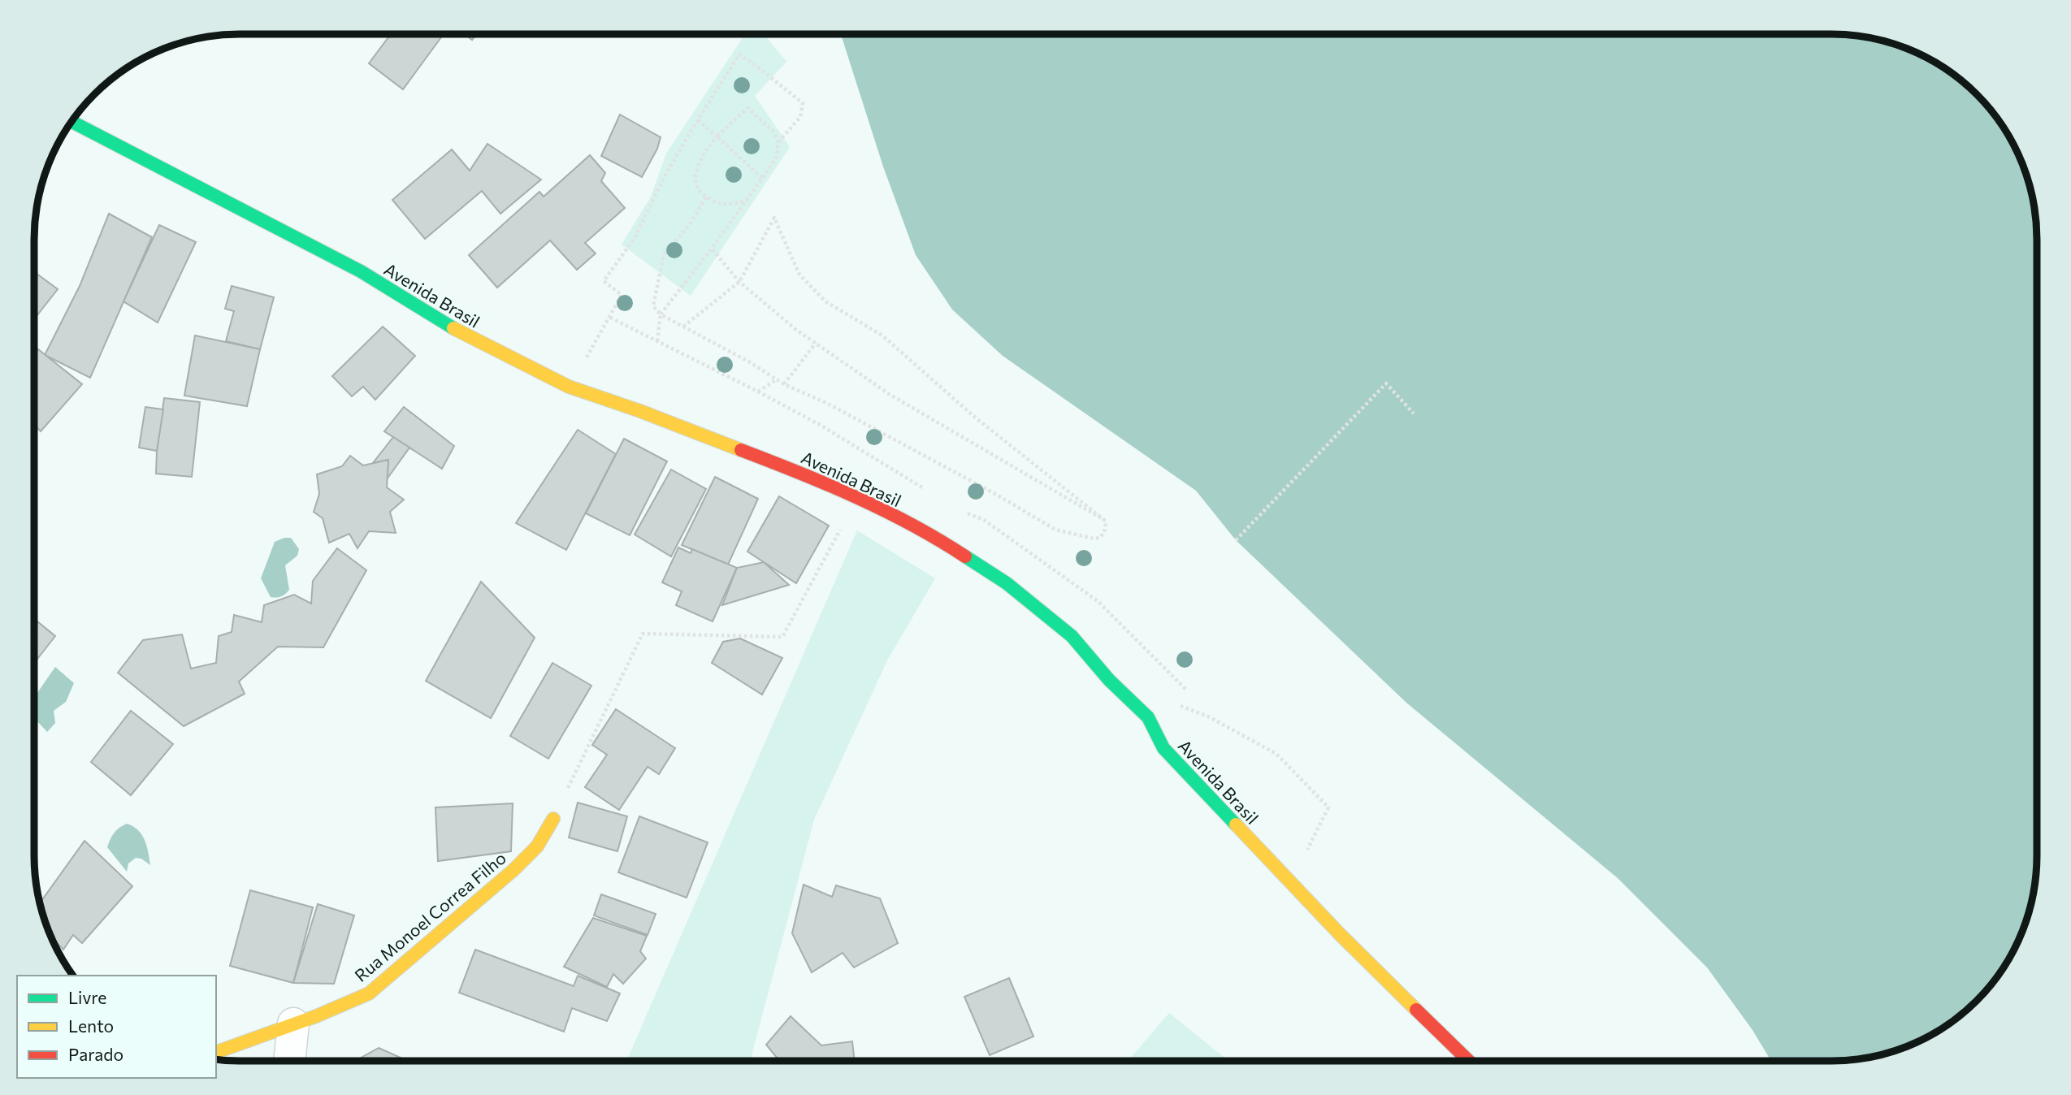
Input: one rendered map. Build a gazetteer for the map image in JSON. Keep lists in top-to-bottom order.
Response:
{
  "streets": {
    "main road": ["Avenida Brasil", "Rua Monoel Correa Filho"]
  },
  "legend": ["Livre", "Lento", "Parado"]
}
